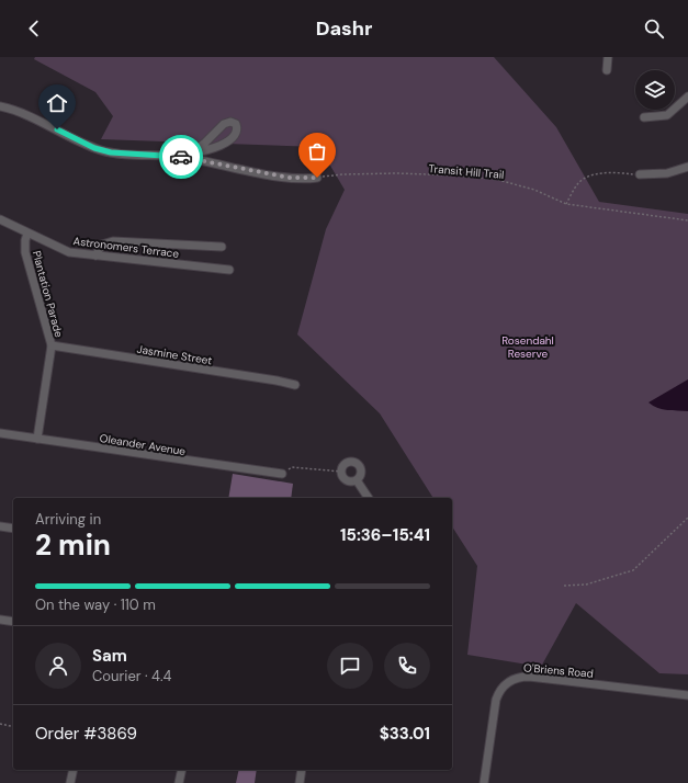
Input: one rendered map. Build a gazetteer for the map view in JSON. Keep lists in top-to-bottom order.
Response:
{
  "streets": {
    "street": [
      "Astronomers Terrace",
      "Plantation Parade",
      "Jasmine Street",
      "Oleander Avenue",
      "O'Briens Road"
    ],
    "path": ["Transit Hill Trail"]
  },
  "crossings": [
    ["Astronomers Terrace", "Plantation Parade"],
    ["Plantation Parade", "Jasmine Street"],
    ["Plantation Parade", "Oleander Avenue"]
  ],
  "parks": ["Rosendahl Reserve"],
  "page": {
    "header": "Dashr",
    "heading": ["2 min", "Arriving in", "15:36–15:41"],
    "panel": [
      "Sam",
      "Courier · 4.4",
      "Order #3869",
      "$33.01"
    ],
    "bar": "On the way · 110 m"
  }
}
